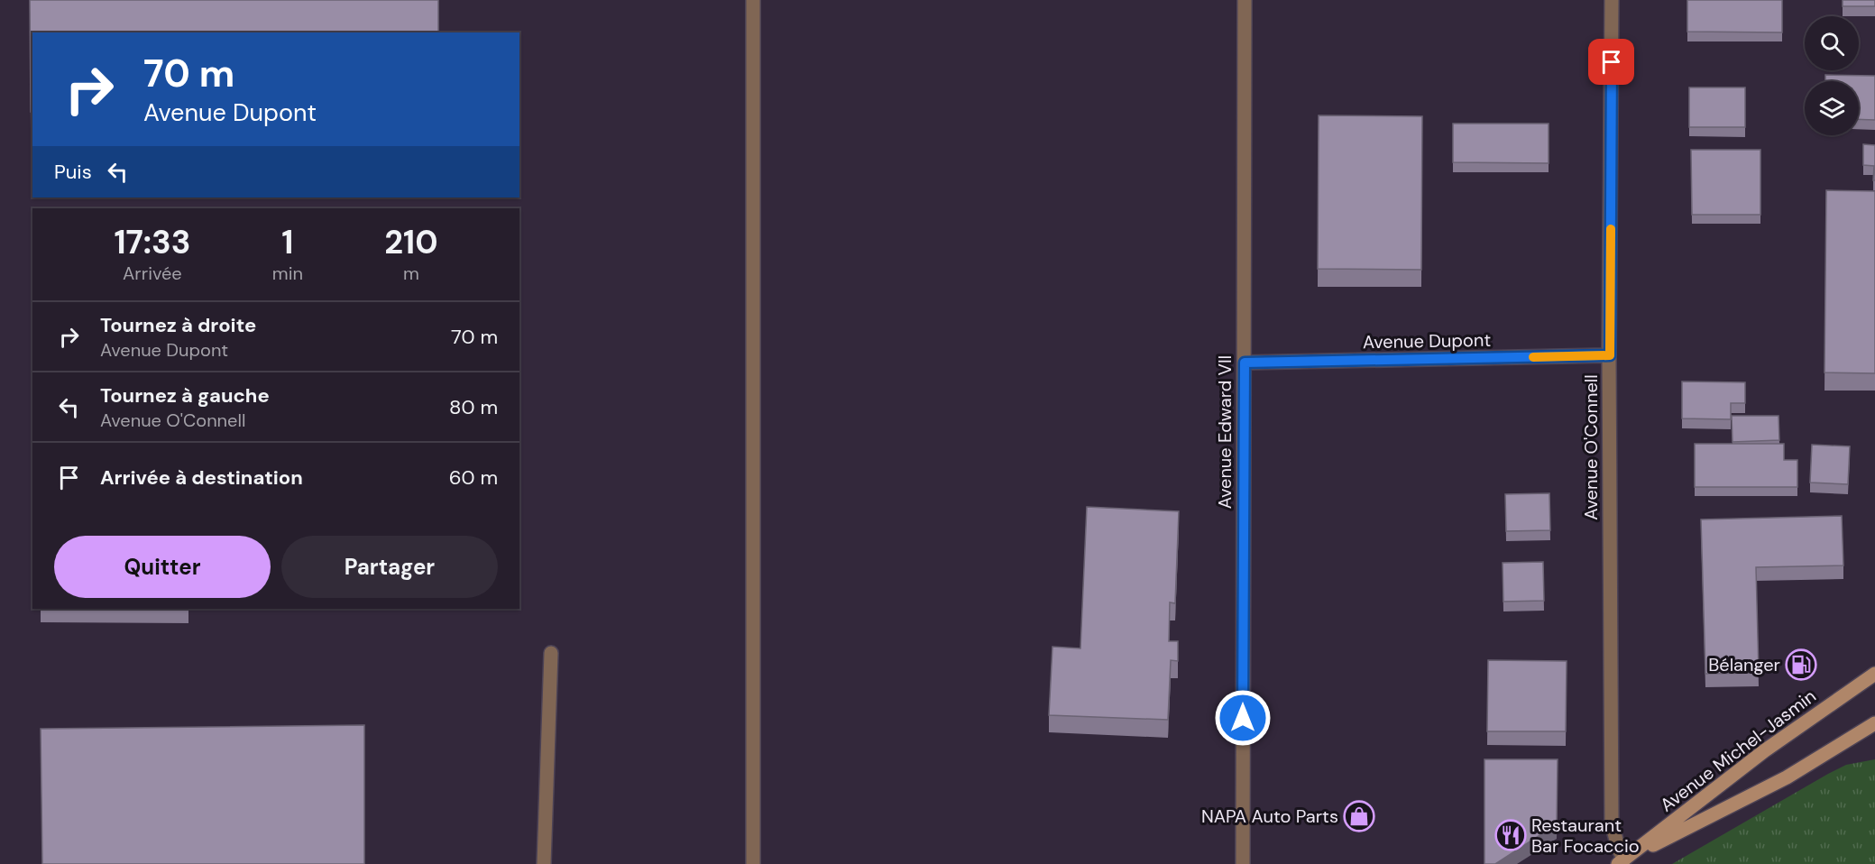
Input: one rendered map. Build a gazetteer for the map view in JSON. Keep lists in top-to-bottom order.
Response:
{
  "streets": {
    "main road": ["Avenue Michel-Jasmin"],
    "street": ["Avenue Dupont", "Avenue Edward VII", "Avenue O'Connell"]
  },
  "crossings": [
    ["Avenue Dupont", "Avenue Edward VII"],
    ["Avenue Dupont", "Avenue O'Connell"],
    ["Avenue O'Connell", "Avenue Michel-Jasmin"]
  ],
  "places": {
    "fuel station": ["Bélanger"],
    "shop": ["NAPA Auto Parts"],
    "restaurant": ["Restaurant Bar Focaccio"]
  },
  "page": {
    "turn": ["70 m", "Avenue Dupont"],
    "then": "Puis",
    "eta": [
      "17:33",
      "Arrivée",
      "1",
      "min",
      "210",
      "m"
    ],
    "list": [
      {
        "name": "Tournez à droite",
        "note": "Avenue Dupont",
        "value": "70 m"
      },
      {
        "name": "Tournez à gauche",
        "note": "Avenue O'Connell",
        "value": "80 m"
      },
      {
        "name": "Arrivée à destination",
        "value": "60 m"
      }
    ],
    "buttons": ["Quitter", "Partager"]
  }
}
